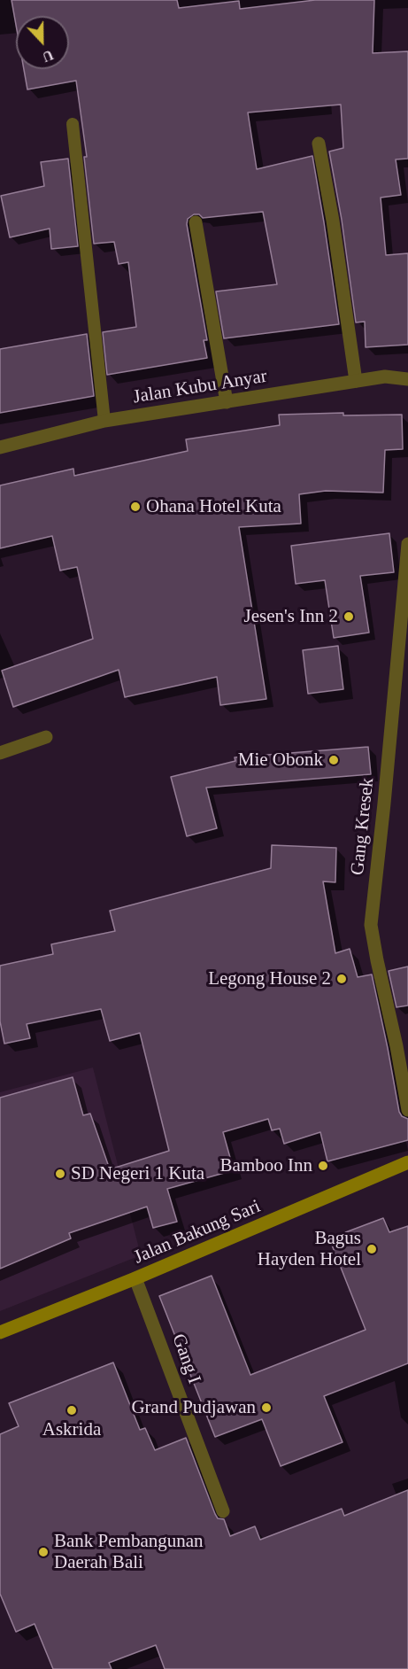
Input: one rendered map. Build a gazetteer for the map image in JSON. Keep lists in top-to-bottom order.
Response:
{
  "streets": {
    "main road": ["Jalan Bakung Sari"],
    "street": ["Jalan Kubu Anyar", "Gang Kresek", "Gang I"]
  },
  "crossings": [
    ["Jalan Bakung Sari", "Gang I"]
  ],
  "places": [
    "Ohana Hotel Kuta",
    "Jesen's Inn 2",
    "Mie Obonk",
    "Legong House 2",
    "Bamboo Inn",
    "SD Negeri 1 Kuta",
    "Bagus Hayden Hotel",
    "Grand Pudjawan",
    "Askrida",
    "Bank Pembangunan Daerah Bali"
  ],
  "north": "bottom"
}
